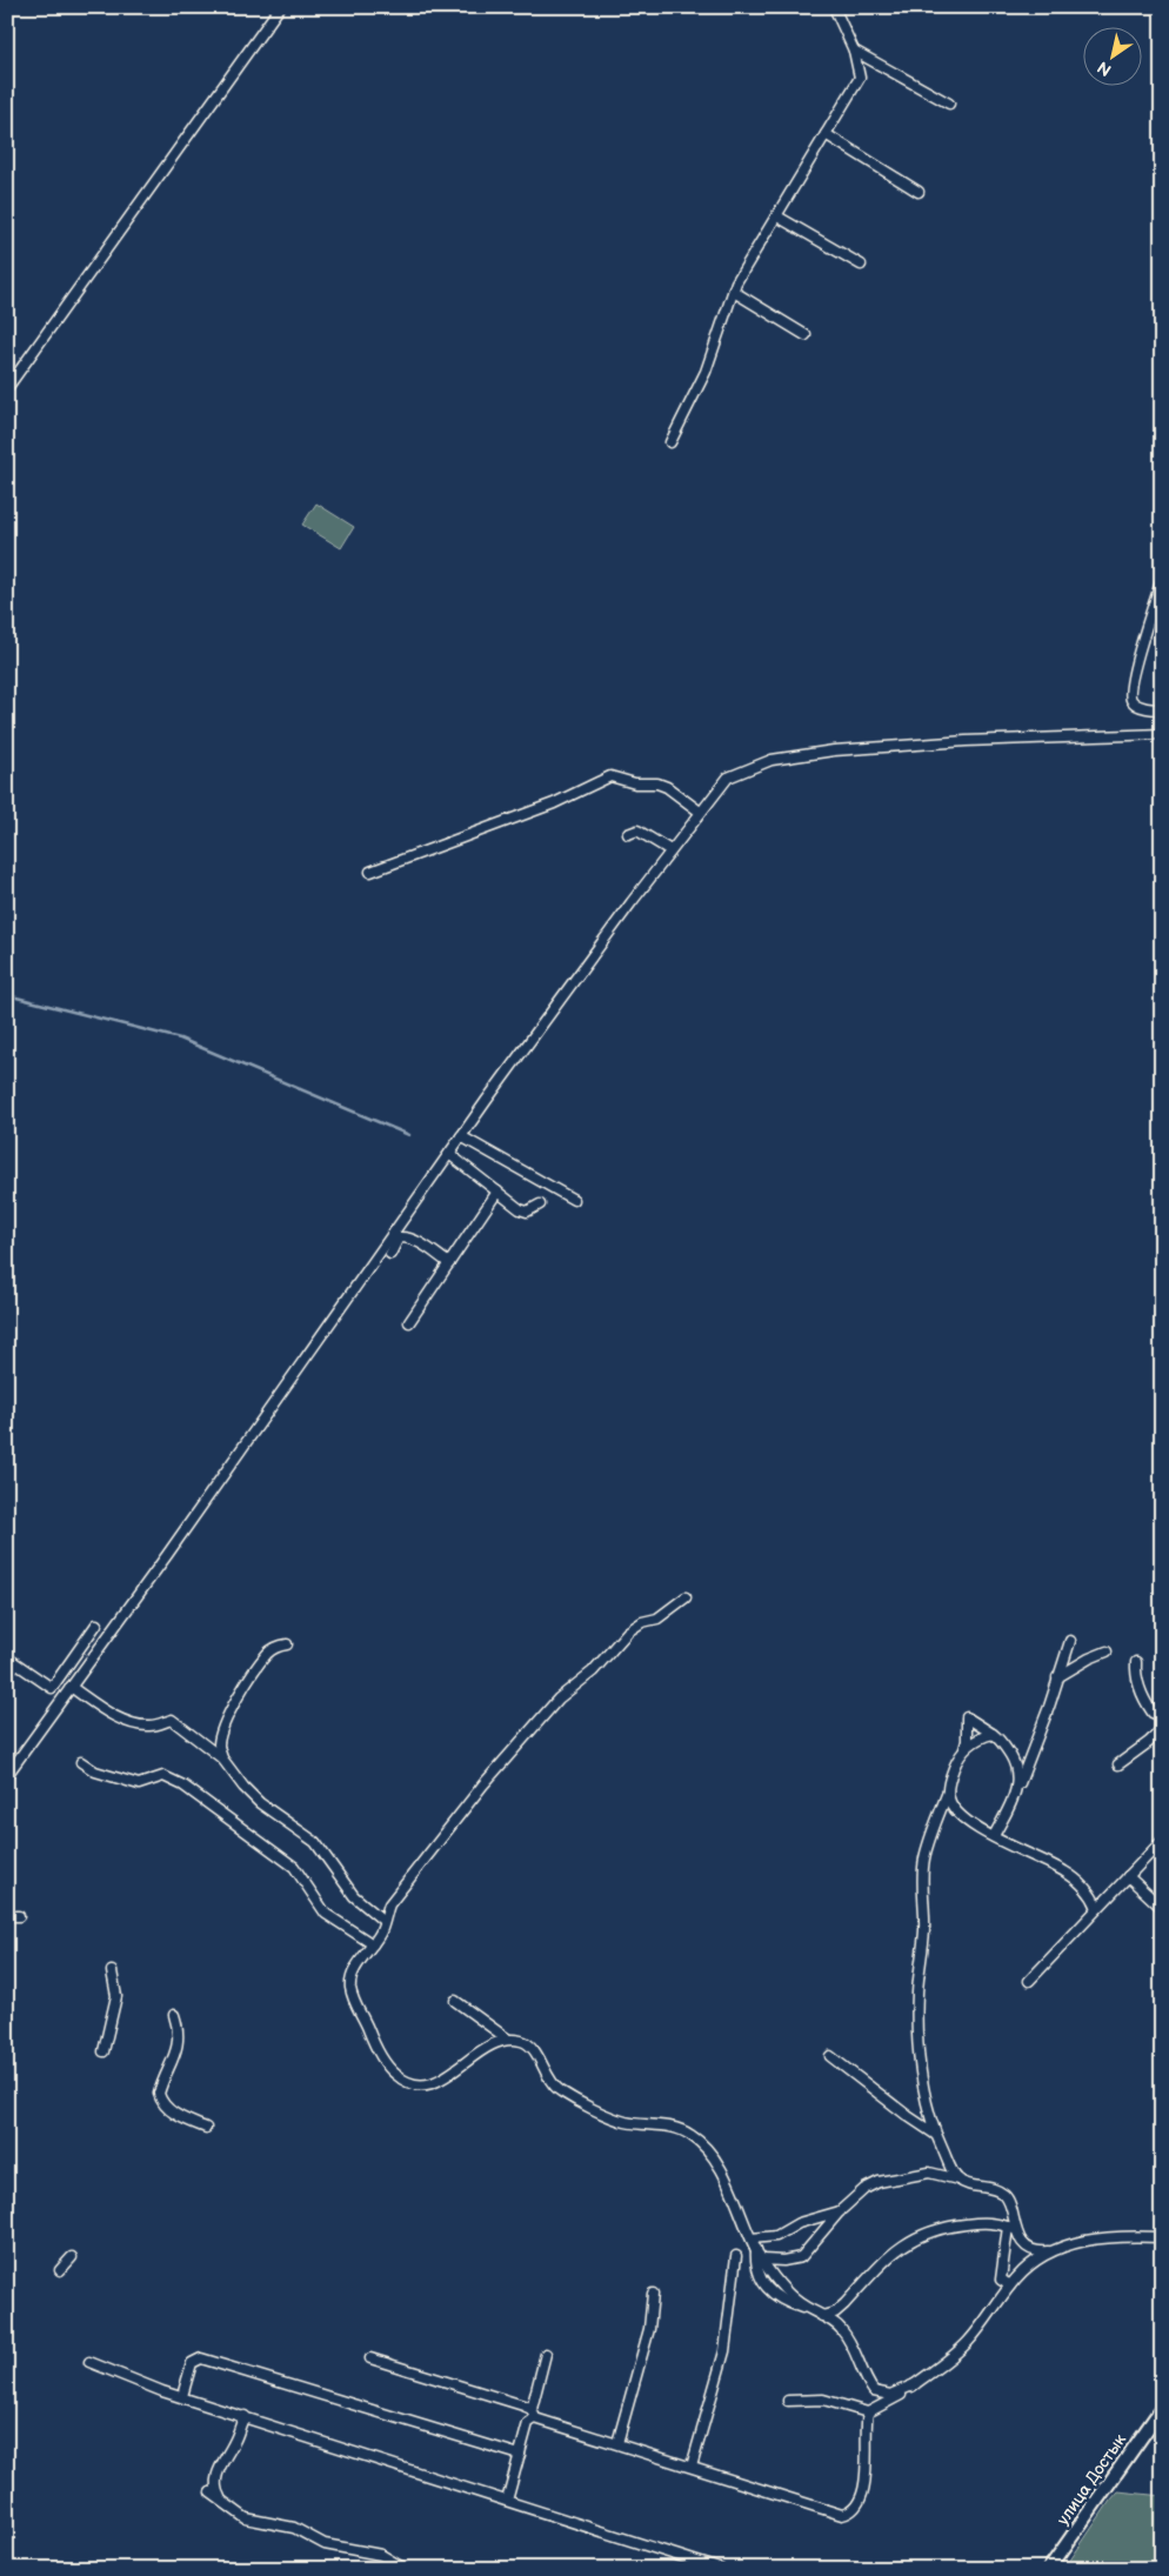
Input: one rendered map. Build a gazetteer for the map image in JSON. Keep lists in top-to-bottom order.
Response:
{
  "streets": {
    "main road": ["улица Достык"]
  },
  "north": "bottom left"
}
